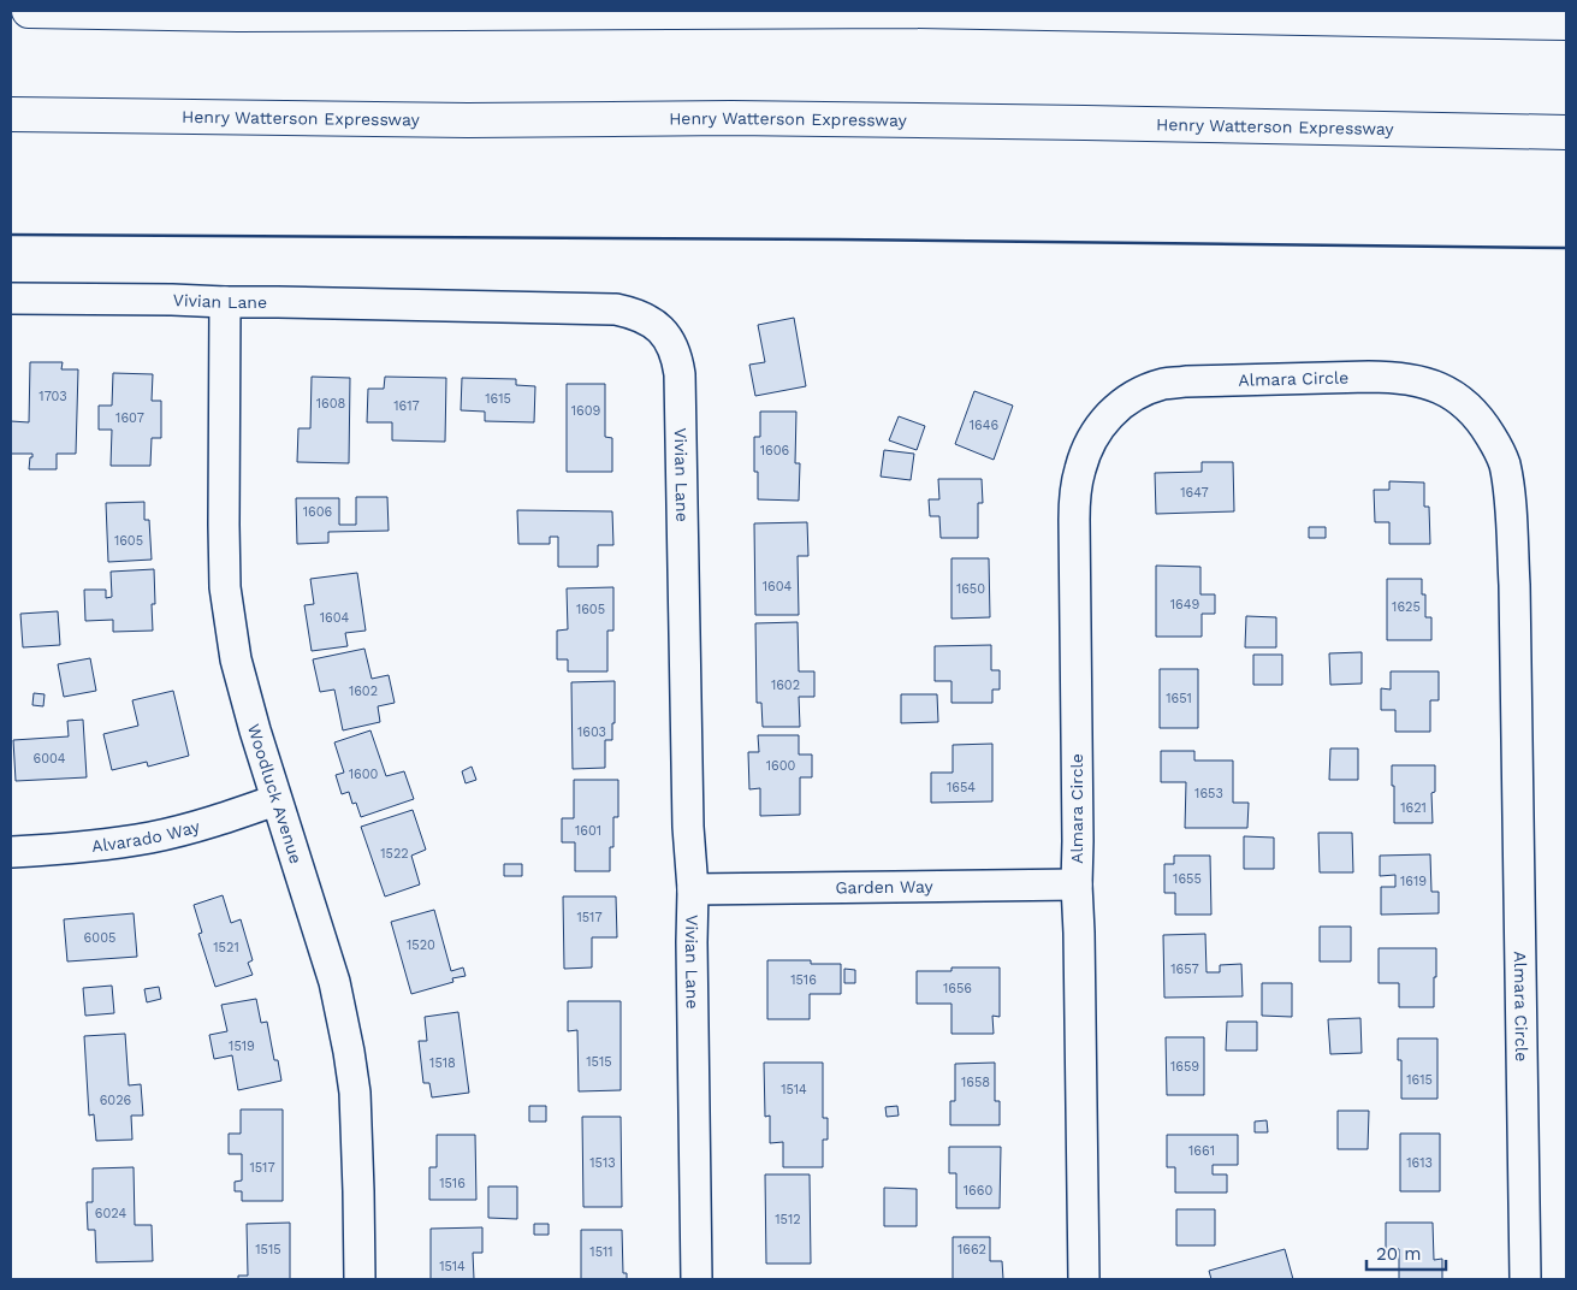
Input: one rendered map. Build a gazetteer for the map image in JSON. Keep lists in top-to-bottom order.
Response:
{
  "streets": {
    "highway": ["Henry Watterson Expressway"],
    "street": [
      "Vivian Lane",
      "Almara Circle",
      "Woodluck Avenue",
      "Alvarado Way",
      "Garden Way"
    ]
  },
  "crossings": [
    ["Vivian Lane", "Woodluck Avenue"],
    ["Vivian Lane", "Garden Way"],
    ["Almara Circle", "Garden Way"],
    ["Woodluck Avenue", "Alvarado Way"]
  ],
  "house_numbers": [
    "1703",
    "1615",
    "1608",
    "1617",
    "1609",
    "1607",
    "1646",
    "1606",
    "1647",
    "1606",
    "1605",
    "1604",
    "1650",
    "1649",
    "1625",
    "1605",
    "1604",
    "1602",
    "1602",
    "1651",
    "1603",
    "6004",
    "1600",
    "1600",
    "1654",
    "1653",
    "1621",
    "1601",
    "1522",
    "1655",
    "1619",
    "1517",
    "6005",
    "1520",
    "1521",
    "1657",
    "1516",
    "1656",
    "1519",
    "1515",
    "1518",
    "1659",
    "1615",
    "1658",
    "1514",
    "6026",
    "1661",
    "1513",
    "1613",
    "1517",
    "1516",
    "1660",
    "6024",
    "1512",
    "1515",
    "1662",
    "1511",
    "1514"
  ],
  "scale_bar": "20 m"
}
